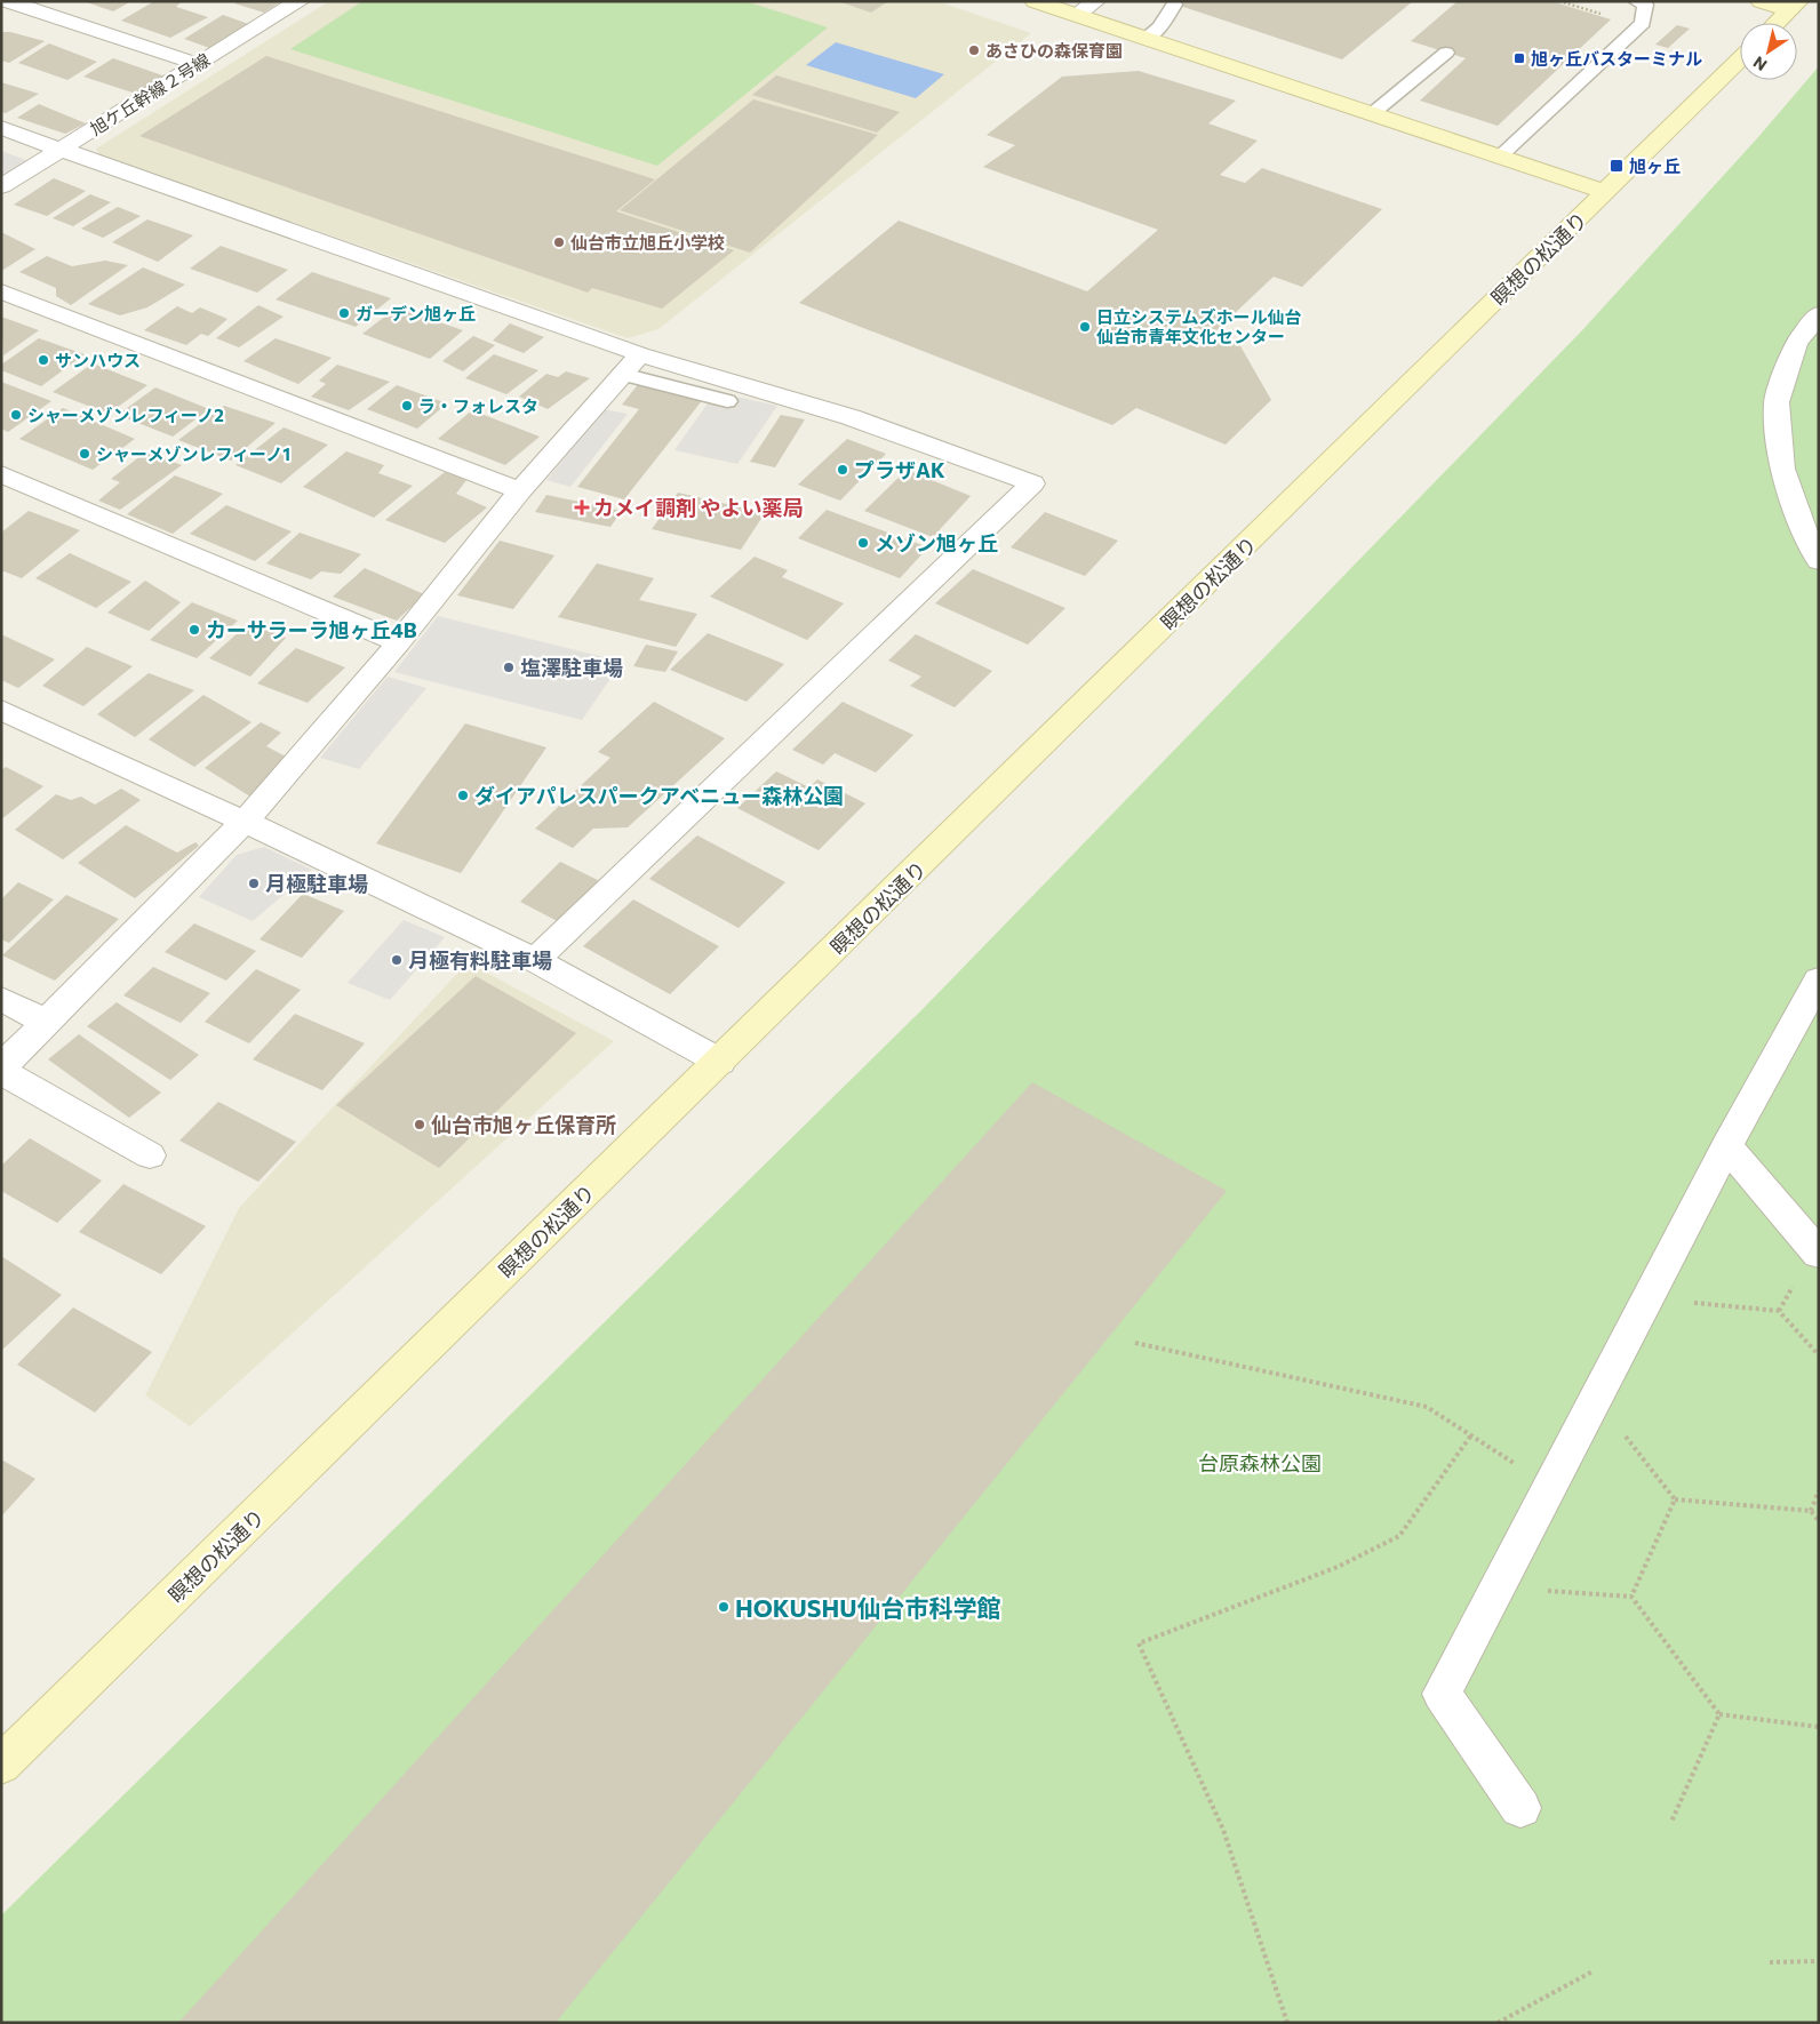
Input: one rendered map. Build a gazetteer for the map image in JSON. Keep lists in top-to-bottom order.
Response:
{
  "streets": {
    "street": ["旭ケ丘幹線２号線", "瞑想の松通り"]
  },
  "parks": ["台原森林公園"],
  "places": {
    "other": [
      "あさひの森保育園",
      "仙台市立旭丘小学校",
      "ガーデン旭ヶ丘",
      "日立システムズホール仙台 仙台市青年文化センター",
      "サンハウス",
      "ラ・フォレスタ",
      "シャーメゾンレフィーノ2",
      "シャーメゾンレフィーノ1",
      "プラザAK",
      "メゾン旭ヶ丘",
      "カーサラーラ旭ヶ丘4B",
      "塩澤駐車場",
      "ダイアパレスパークアベニュー森林公園",
      "月極駐車場",
      "月極有料駐車場",
      "仙台市旭ヶ丘保育所",
      "HOKUSHU仙台市科学館"
    ],
    "transit": ["旭ヶ丘バスターミナル", "旭ヶ丘"],
    "health": ["カメイ調剤 やよい薬局"]
  },
  "north": "bottom left"
}
